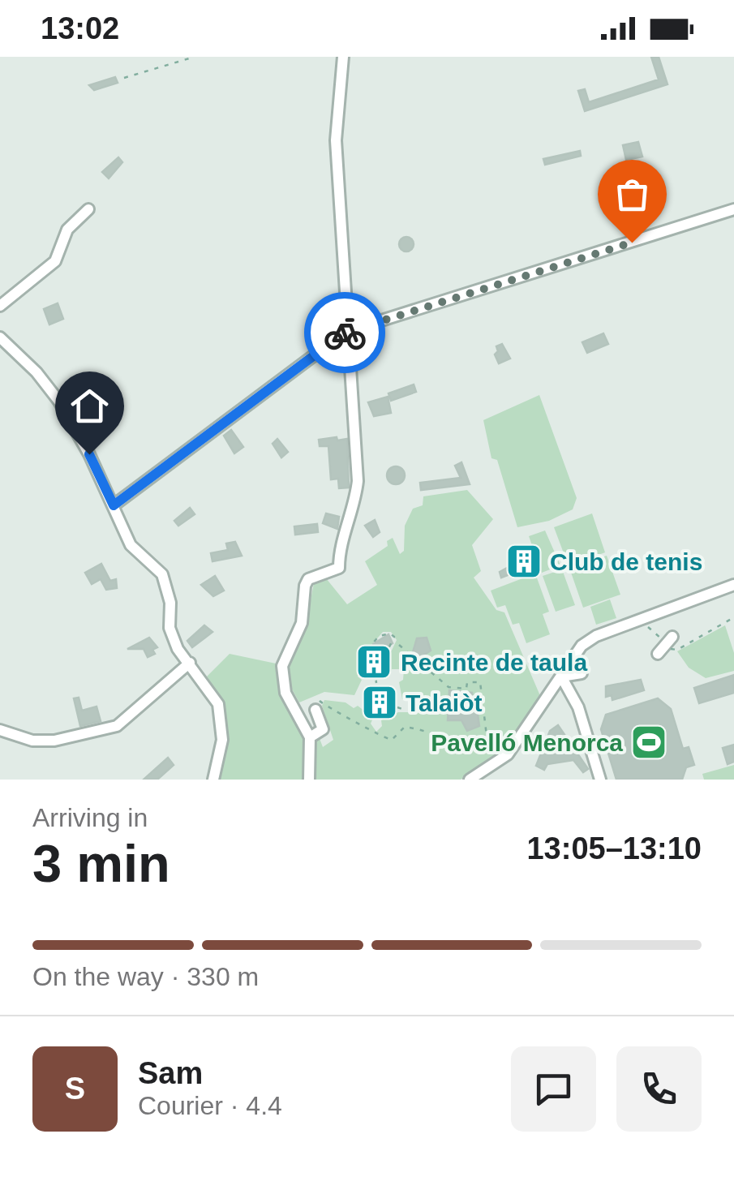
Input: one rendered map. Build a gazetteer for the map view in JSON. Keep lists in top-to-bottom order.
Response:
{
  "places": {
    "building": ["Club de tenis", "Recinte de taula", "Talaiòt"],
    "sports": ["Pavelló Menorca"]
  },
  "page": {
    "status": "13:02",
    "heading": ["3 min", "Arriving in", "13:05–13:10"],
    "panel": ["Sam", "Courier · 4.4"],
    "bar": "On the way · 330 m",
    "round": "S"
  }
}
